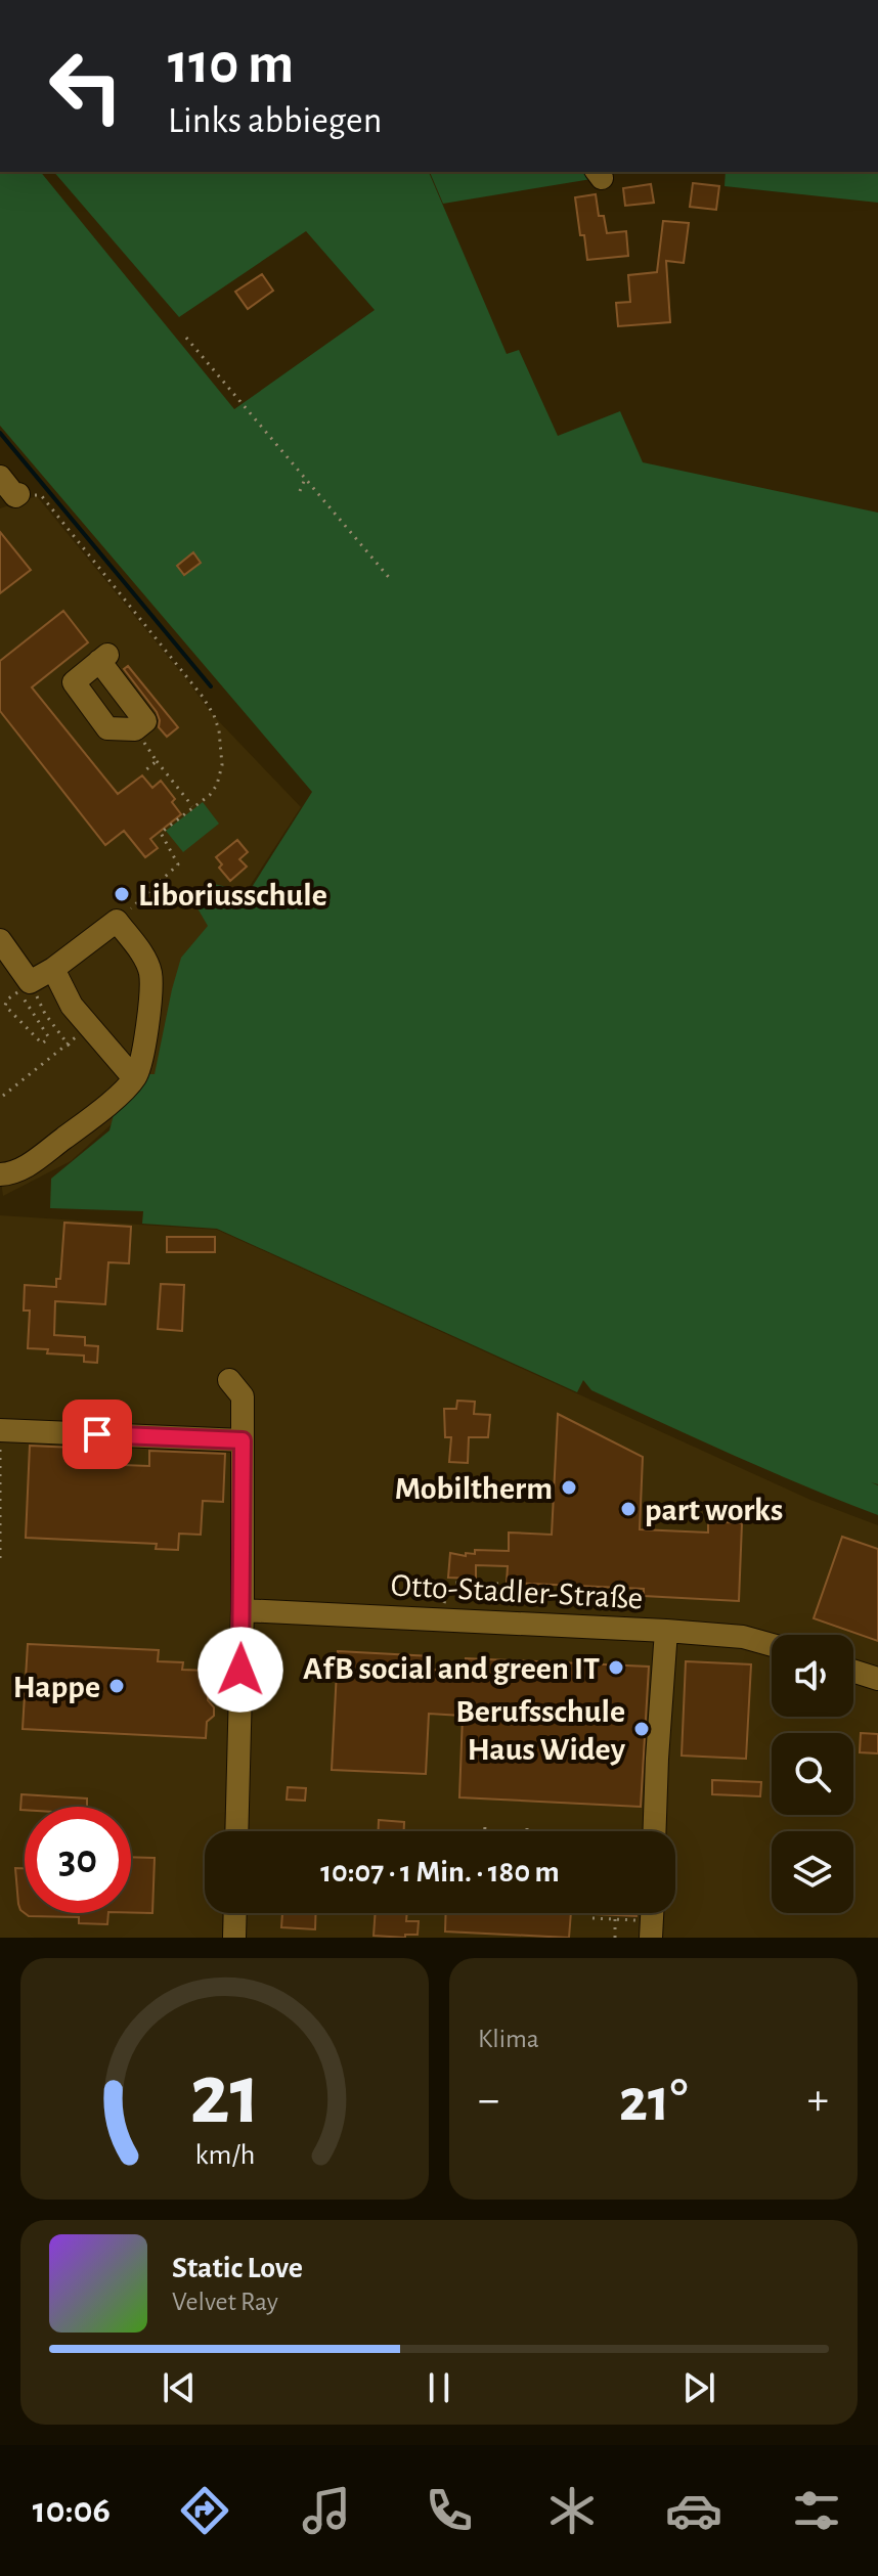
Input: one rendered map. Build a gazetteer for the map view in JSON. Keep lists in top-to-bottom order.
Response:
{
  "streets": {
    "street": ["Otto-Stadler-Straße"]
  },
  "places": [
    "Liboriusschule",
    "Mobiltherm",
    "part works",
    "AfB social and green IT",
    "Happe",
    "Berufsschule Haus Widey"
  ],
  "page": {
    "turn": ["110 m", "Links abbiegen"],
    "limit": "30",
    "trip": "10:07 · 1 Min. · 180 m",
    "tile": "Klima",
    "heat": ["−", "21°", "+"],
    "song": ["Static Love", "Velvet Ray"],
    "tabs": "10:06",
    "gauge": ["21", "km/h"]
  }
}
